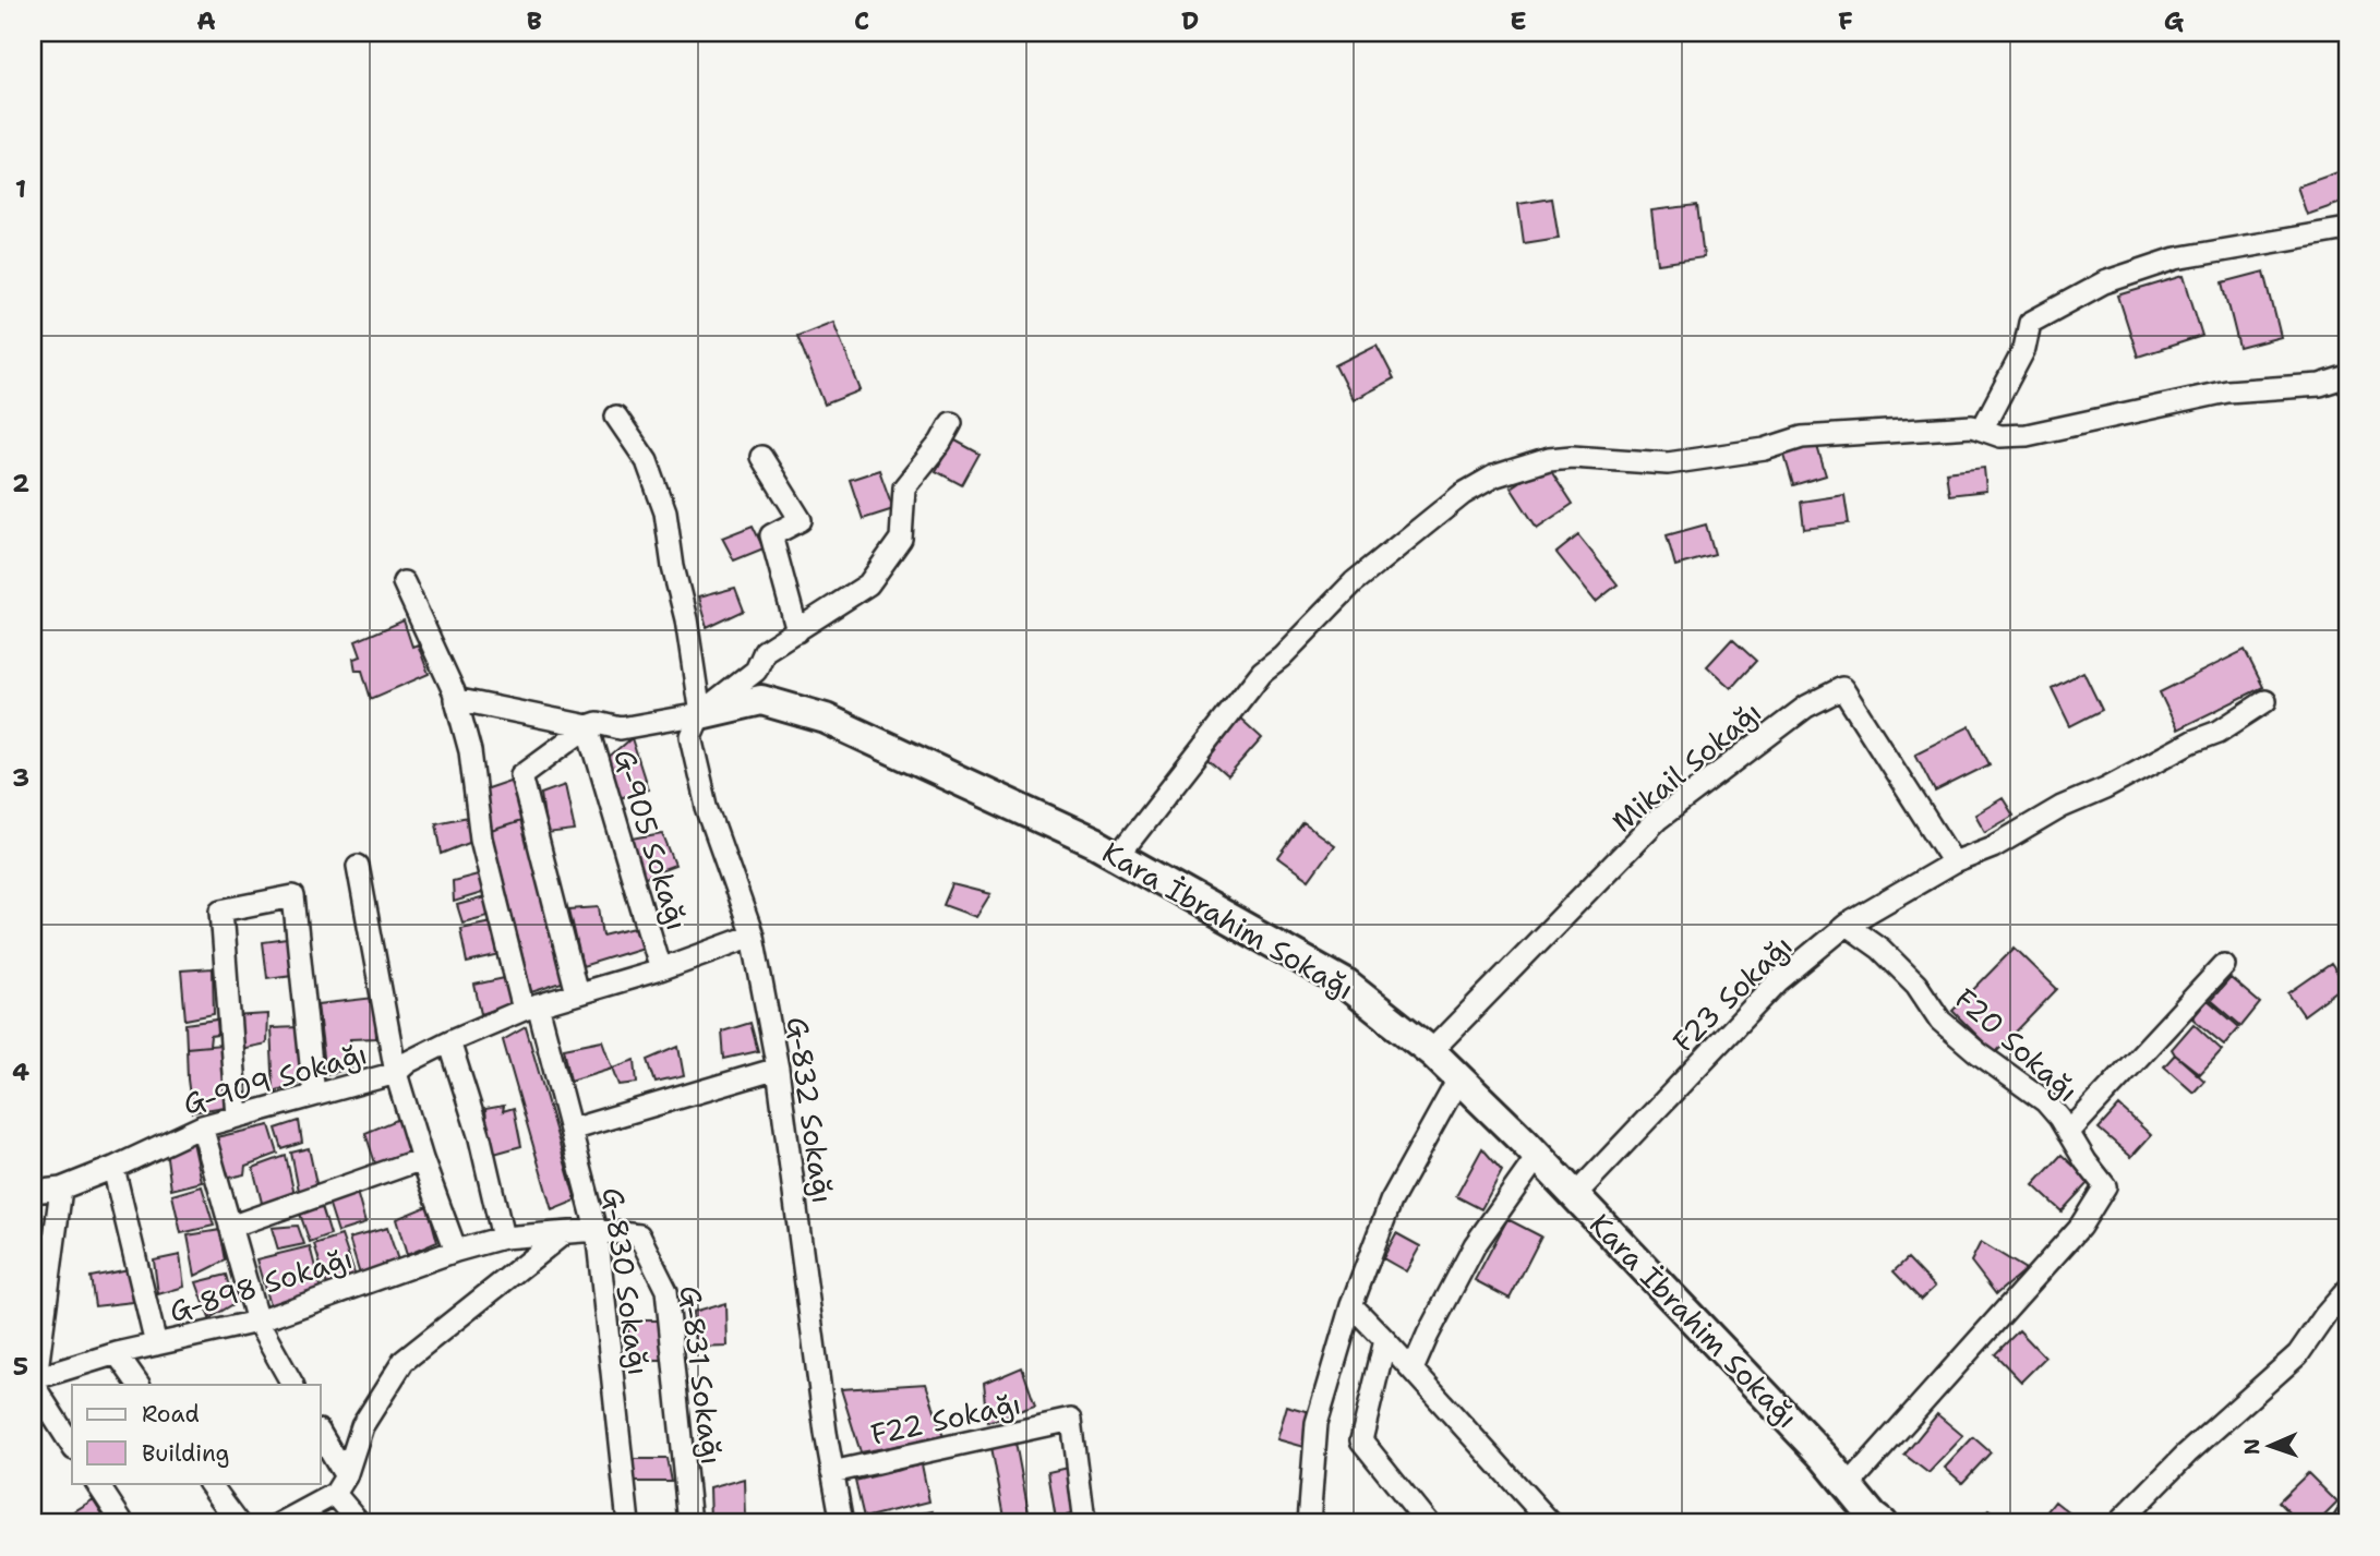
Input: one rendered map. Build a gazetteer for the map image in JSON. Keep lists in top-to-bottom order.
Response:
{
  "streets": {
    "street": [
      "Mikail Sokağı",
      "G-905 Sokağı",
      "Kara İbrahim Sokağı",
      "F23 Sokağı",
      "F20 Sokağı",
      "G-909 Sokağı",
      "G-832 Sokağı",
      "G-830 Sokağı",
      "G-898 Sokağı",
      "G-831 Sokağı",
      "F22 Sokağı"
    ]
  },
  "crossings": [
    ["Mikail Sokağı", "Kara İbrahim Sokağı"],
    ["Mikail Sokağı", "F23 Sokağı"],
    ["G-905 Sokağı", "G-909 Sokağı"],
    ["Kara İbrahim Sokağı", "F23 Sokağı"],
    ["Kara İbrahim Sokağı", "F20 Sokağı"],
    ["Kara İbrahim Sokağı", "G-832 Sokağı"],
    ["F23 Sokağı", "F20 Sokağı"],
    ["G-909 Sokağı", "G-832 Sokağı"],
    ["G-909 Sokağı", "G-830 Sokağı"],
    ["G-832 Sokağı", "F22 Sokağı"],
    ["G-830 Sokağı", "G-898 Sokağı"],
    ["G-830 Sokağı", "G-831 Sokağı"],
    ["G-898 Sokağı", "G-831 Sokağı"]
  ],
  "legend": ["Road", "Building"],
  "north": "left",
  "grid": {
    "columns": [
      "A",
      "B",
      "C",
      "D",
      "E",
      "F",
      "G"
    ],
    "rows": [
      "1",
      "2",
      "3",
      "4",
      "5"
    ]
  }
}
